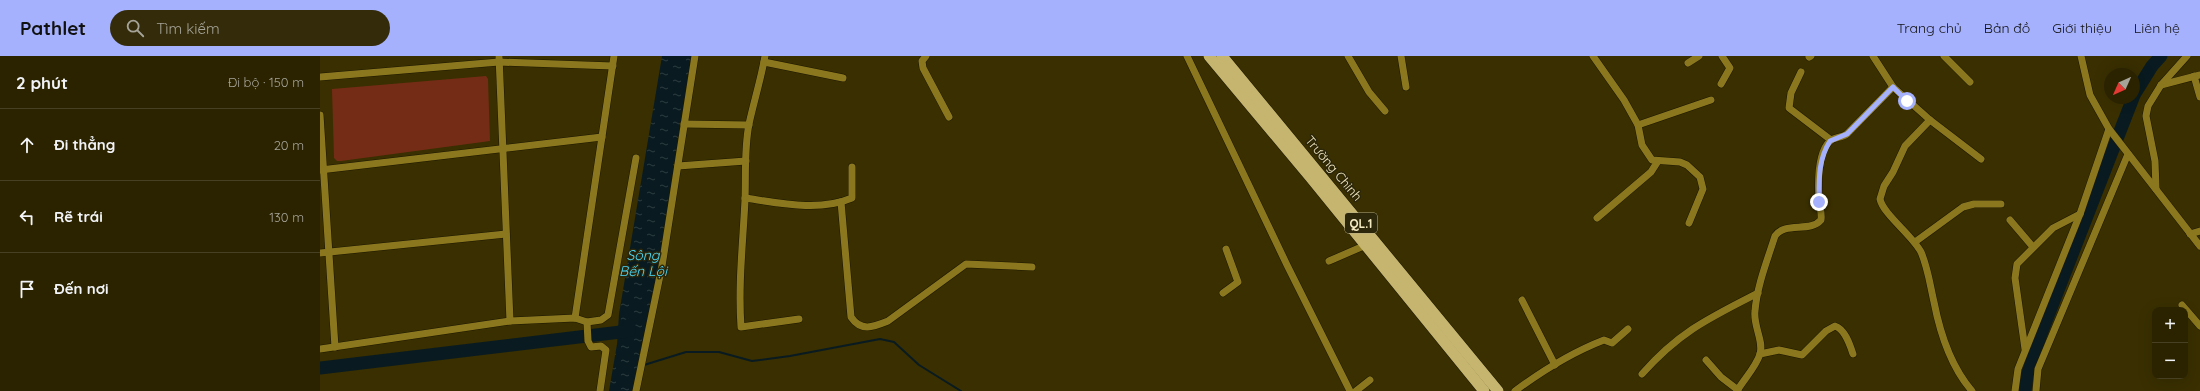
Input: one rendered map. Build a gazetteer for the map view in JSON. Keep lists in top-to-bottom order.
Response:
{
  "streets": {
    "highway": ["Trường Chinh", "QL.1"]
  },
  "water": ["Sông Bến Lội"],
  "north": "bottom left",
  "page": {
    "header": "Pathlet",
    "search": "Tìm kiếm",
    "nav": [
      "Trang chủ",
      "Bản đồ",
      "Giới thiệu",
      "Liên hệ"
    ],
    "heading": ["2 phút", "Đi bộ · 150 m"],
    "list": [
      ["Đi thẳng", "20 m"],
      ["Rẽ trái", "130 m"],
      "Đến nơi"
    ],
    "map_buttons": ["+", "−"]
  }
}
